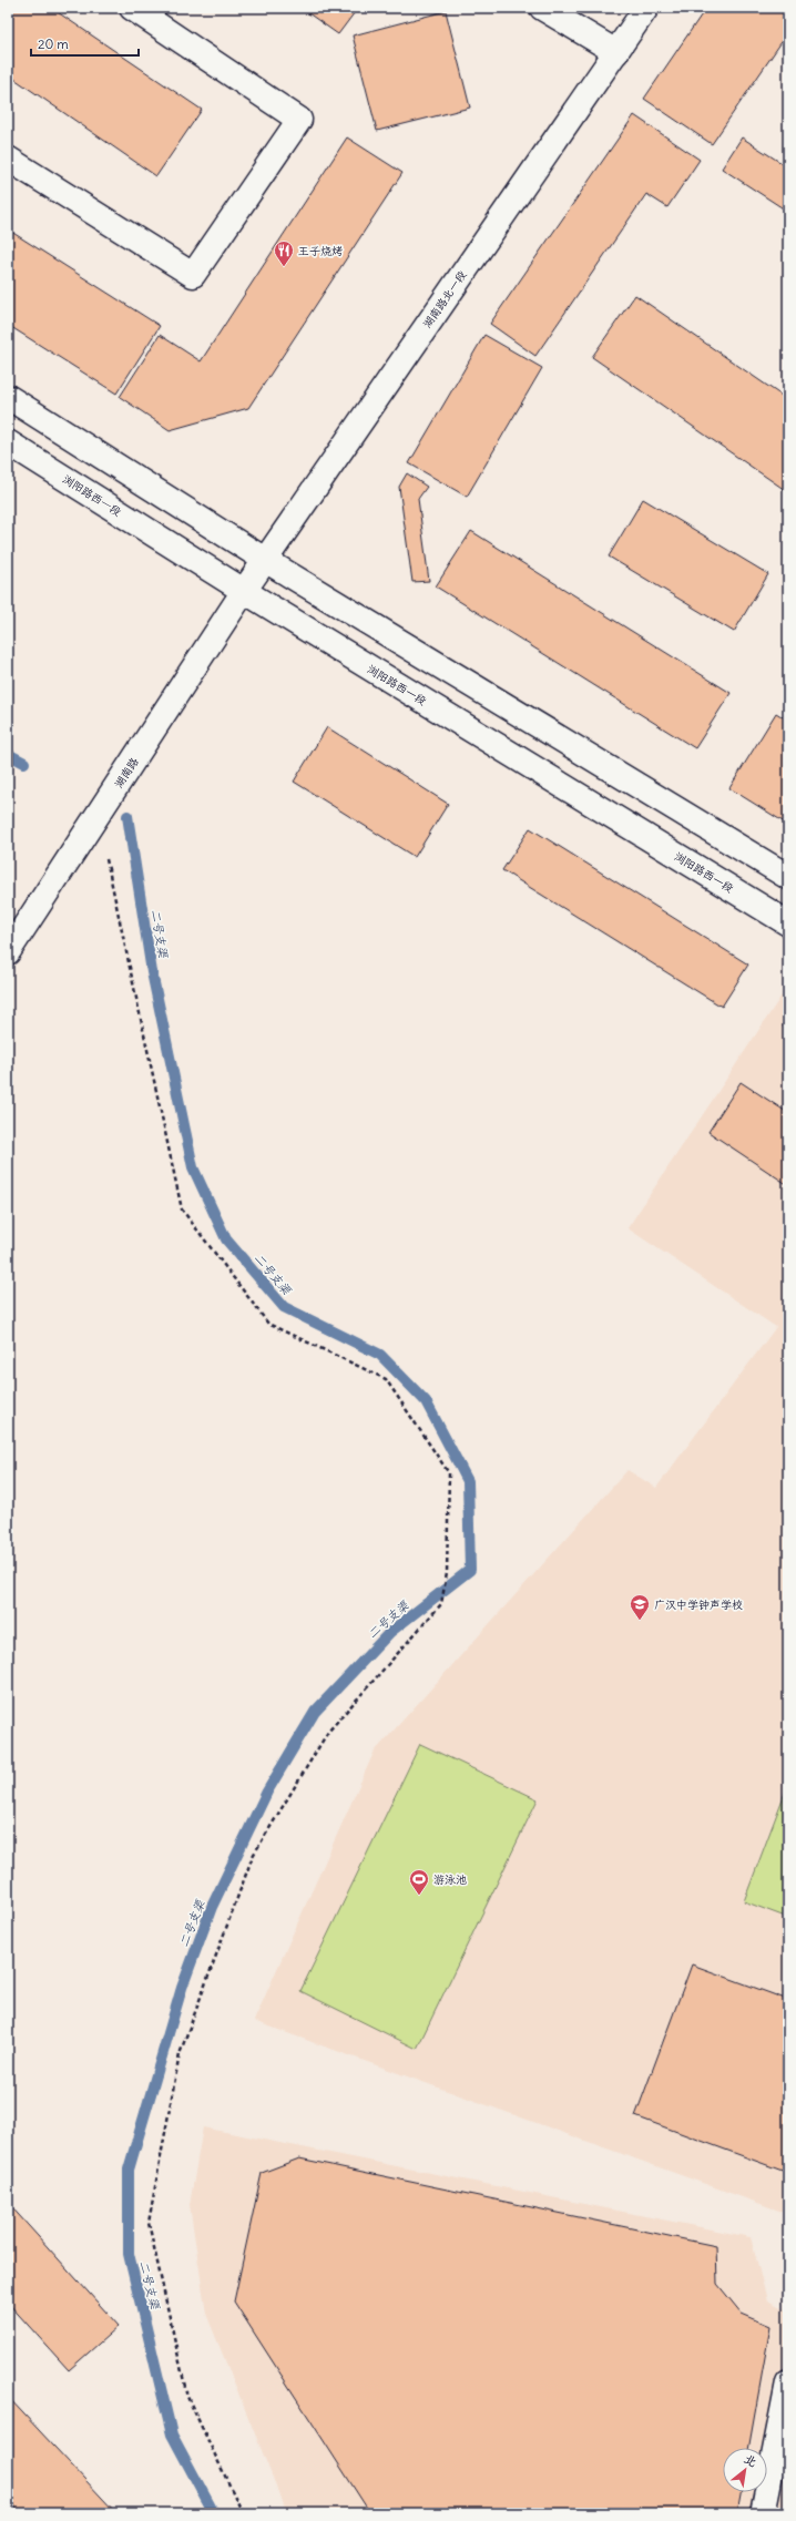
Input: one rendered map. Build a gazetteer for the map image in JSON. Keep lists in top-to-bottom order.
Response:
{
  "streets": {
    "street": ["湖南路北一段", "浏阳路西一段", "湖南路"]
  },
  "crossings": [
    ["湖南路北一段", "浏阳路西一段"],
    ["湖南路北一段", "湖南路"],
    ["浏阳路西一段", "湖南路"]
  ],
  "water": ["二号支渠"],
  "places": {
    "restaurant": ["王子烧烤"],
    "school or university": ["广汉中学钟声学校"],
    "sports": ["游泳池"]
  },
  "scale_bar": "20 m",
  "north": "top right"
}
